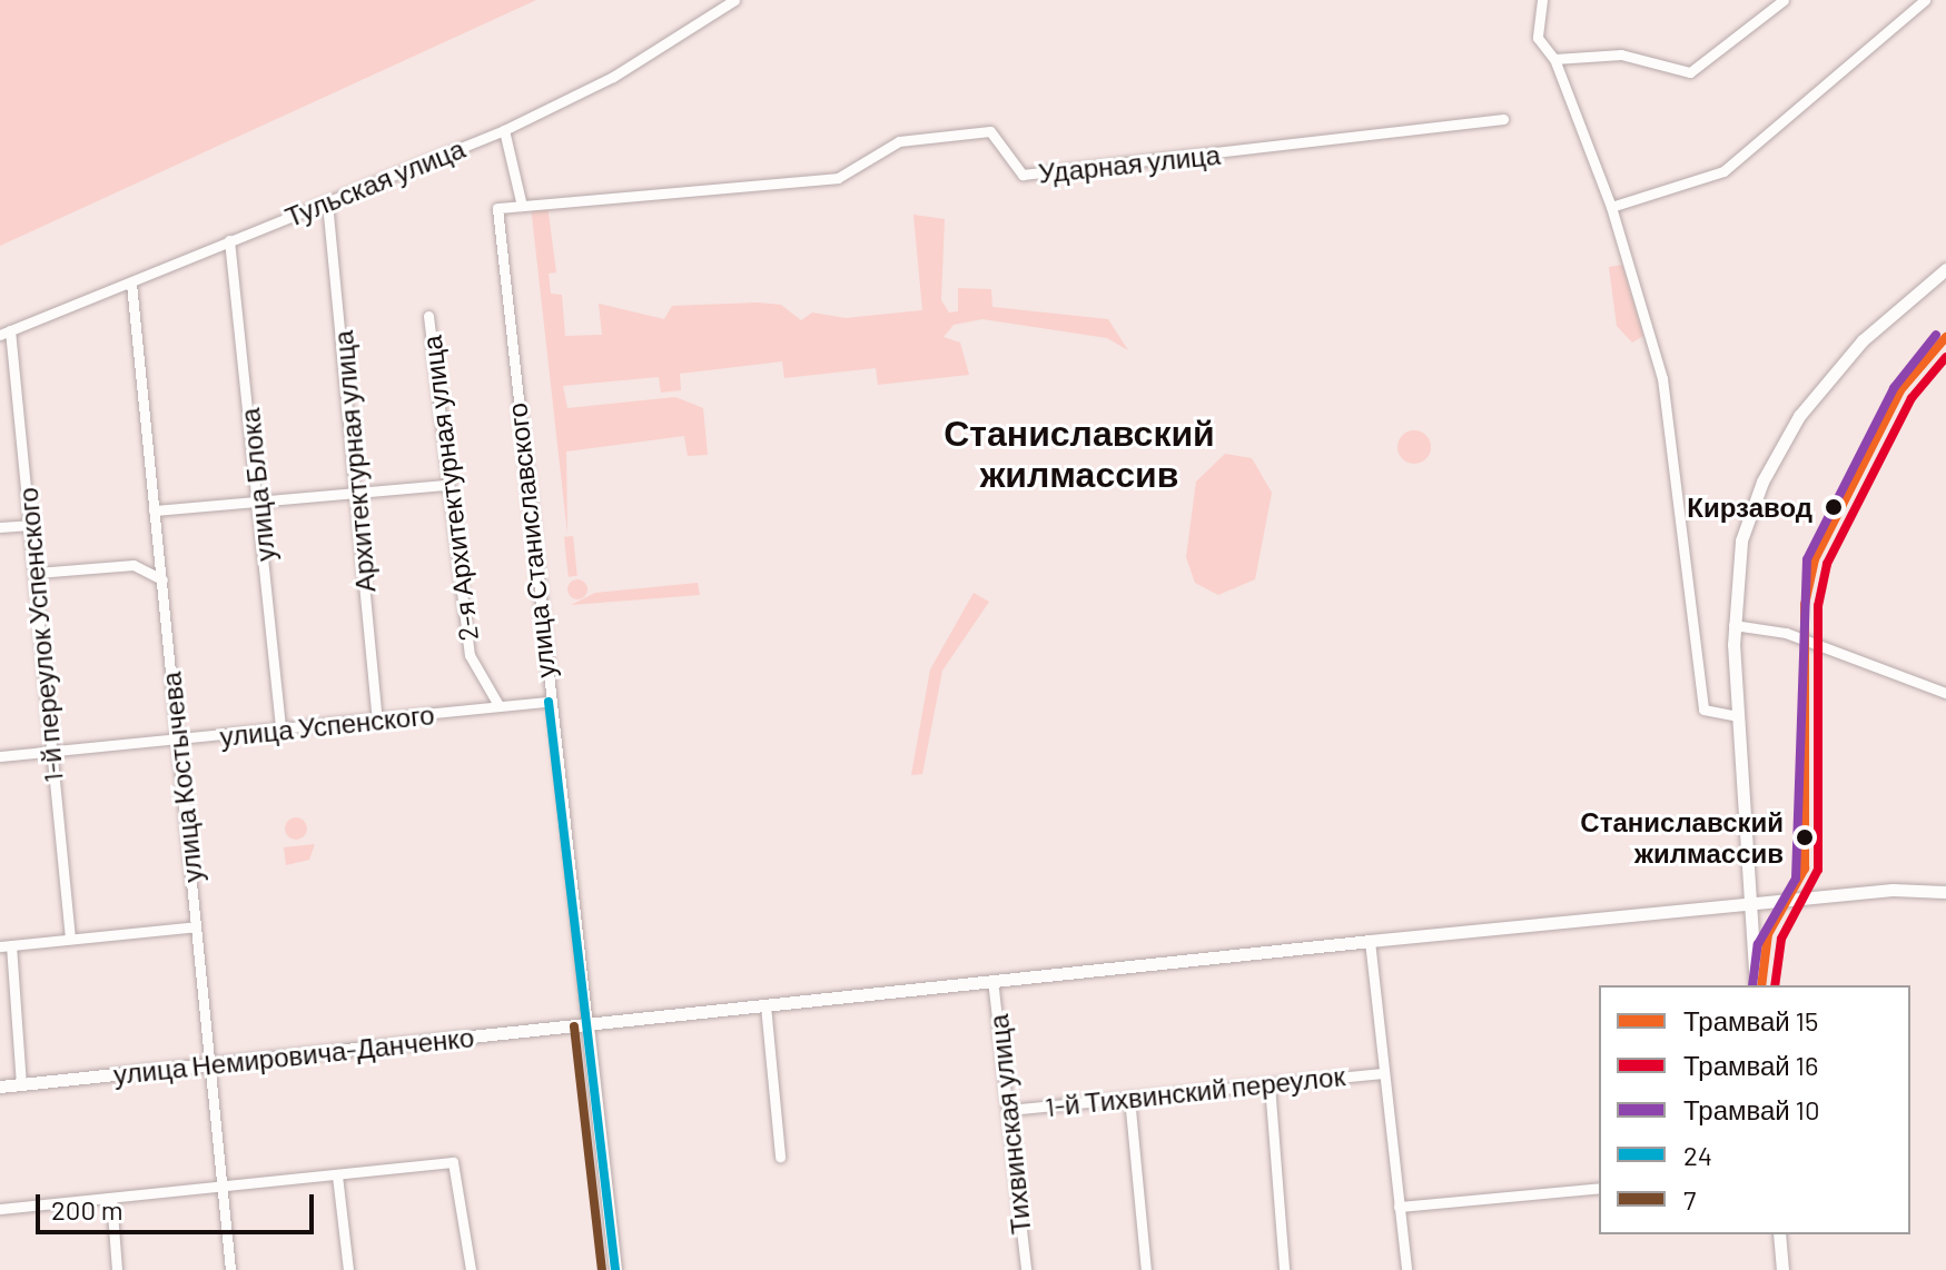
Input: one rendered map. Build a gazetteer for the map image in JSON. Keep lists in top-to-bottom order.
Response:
{
  "streets": {
    "main road": ["улица Станиславского", "улица Немировича-Данченко"],
    "street": [
      "Ударная улица",
      "Тульская улица",
      "Архитектурная улица",
      "улица Блока",
      "2-я Архитектурная улица",
      "1-й переулок Успенского",
      "улица Успенского",
      "улица Костычева",
      "1-й Тихвинский переулок",
      "Тихвинская улица"
    ]
  },
  "crossings": [
    ["Ударная улица", "улица Станиславского"],
    ["Тульская улица", "Архитектурная улица"],
    ["Тульская улица", "улица Блока"],
    ["Тульская улица", "1-й переулок Успенского"],
    ["Тульская улица", "улица Костычева"],
    ["Архитектурная улица", "улица Успенского"],
    ["улица Блока", "улица Успенского"],
    ["2-я Архитектурная улица", "улица Успенского"],
    ["улица Станиславского", "улица Успенского"],
    ["улица Станиславского", "улица Немировича-Данченко"],
    ["1-й переулок Успенского", "улица Успенского"],
    ["улица Успенского", "улица Костычева"],
    ["улица Костычева", "улица Немировича-Данченко"],
    ["улица Немировича-Данченко", "Тихвинская улица"],
    ["1-й Тихвинский переулок", "Тихвинская улица"]
  ],
  "districts": ["Станиславский жилмассив"],
  "places": ["Кирзавод", "Станиславский жилмассив"],
  "lines": [
    "tram line 10",
    "tram line 15",
    "tram line 16",
    "transit line 24",
    "transit line 7"
  ],
  "legend": [
    "Трамвай 15",
    "Трамвай 16",
    "Трамвай 10",
    "24",
    "7"
  ],
  "scale_bar": "200 m"
}
